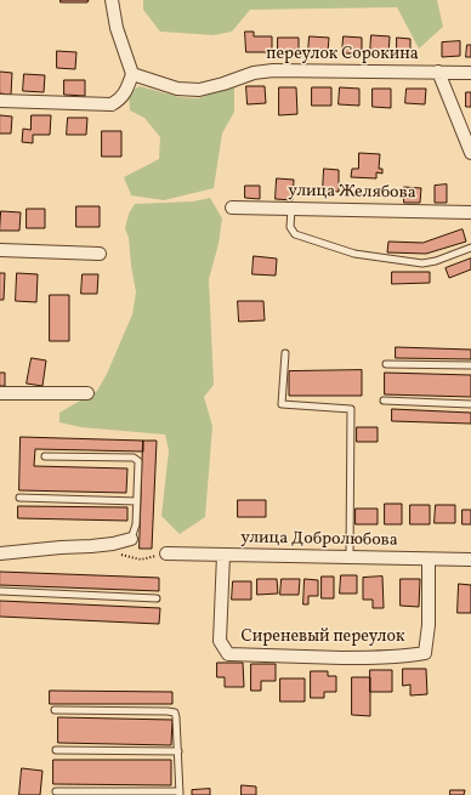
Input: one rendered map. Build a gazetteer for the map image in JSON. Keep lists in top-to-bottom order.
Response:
{
  "streets": {
    "street": [
      "переулок Сорокина",
      "улица Желябова",
      "улица Добролюбова",
      "Сиреневый переулок"
    ]
  },
  "crossings": [
    ["улица Добролюбова", "Сиреневый переулок"]
  ]
}
